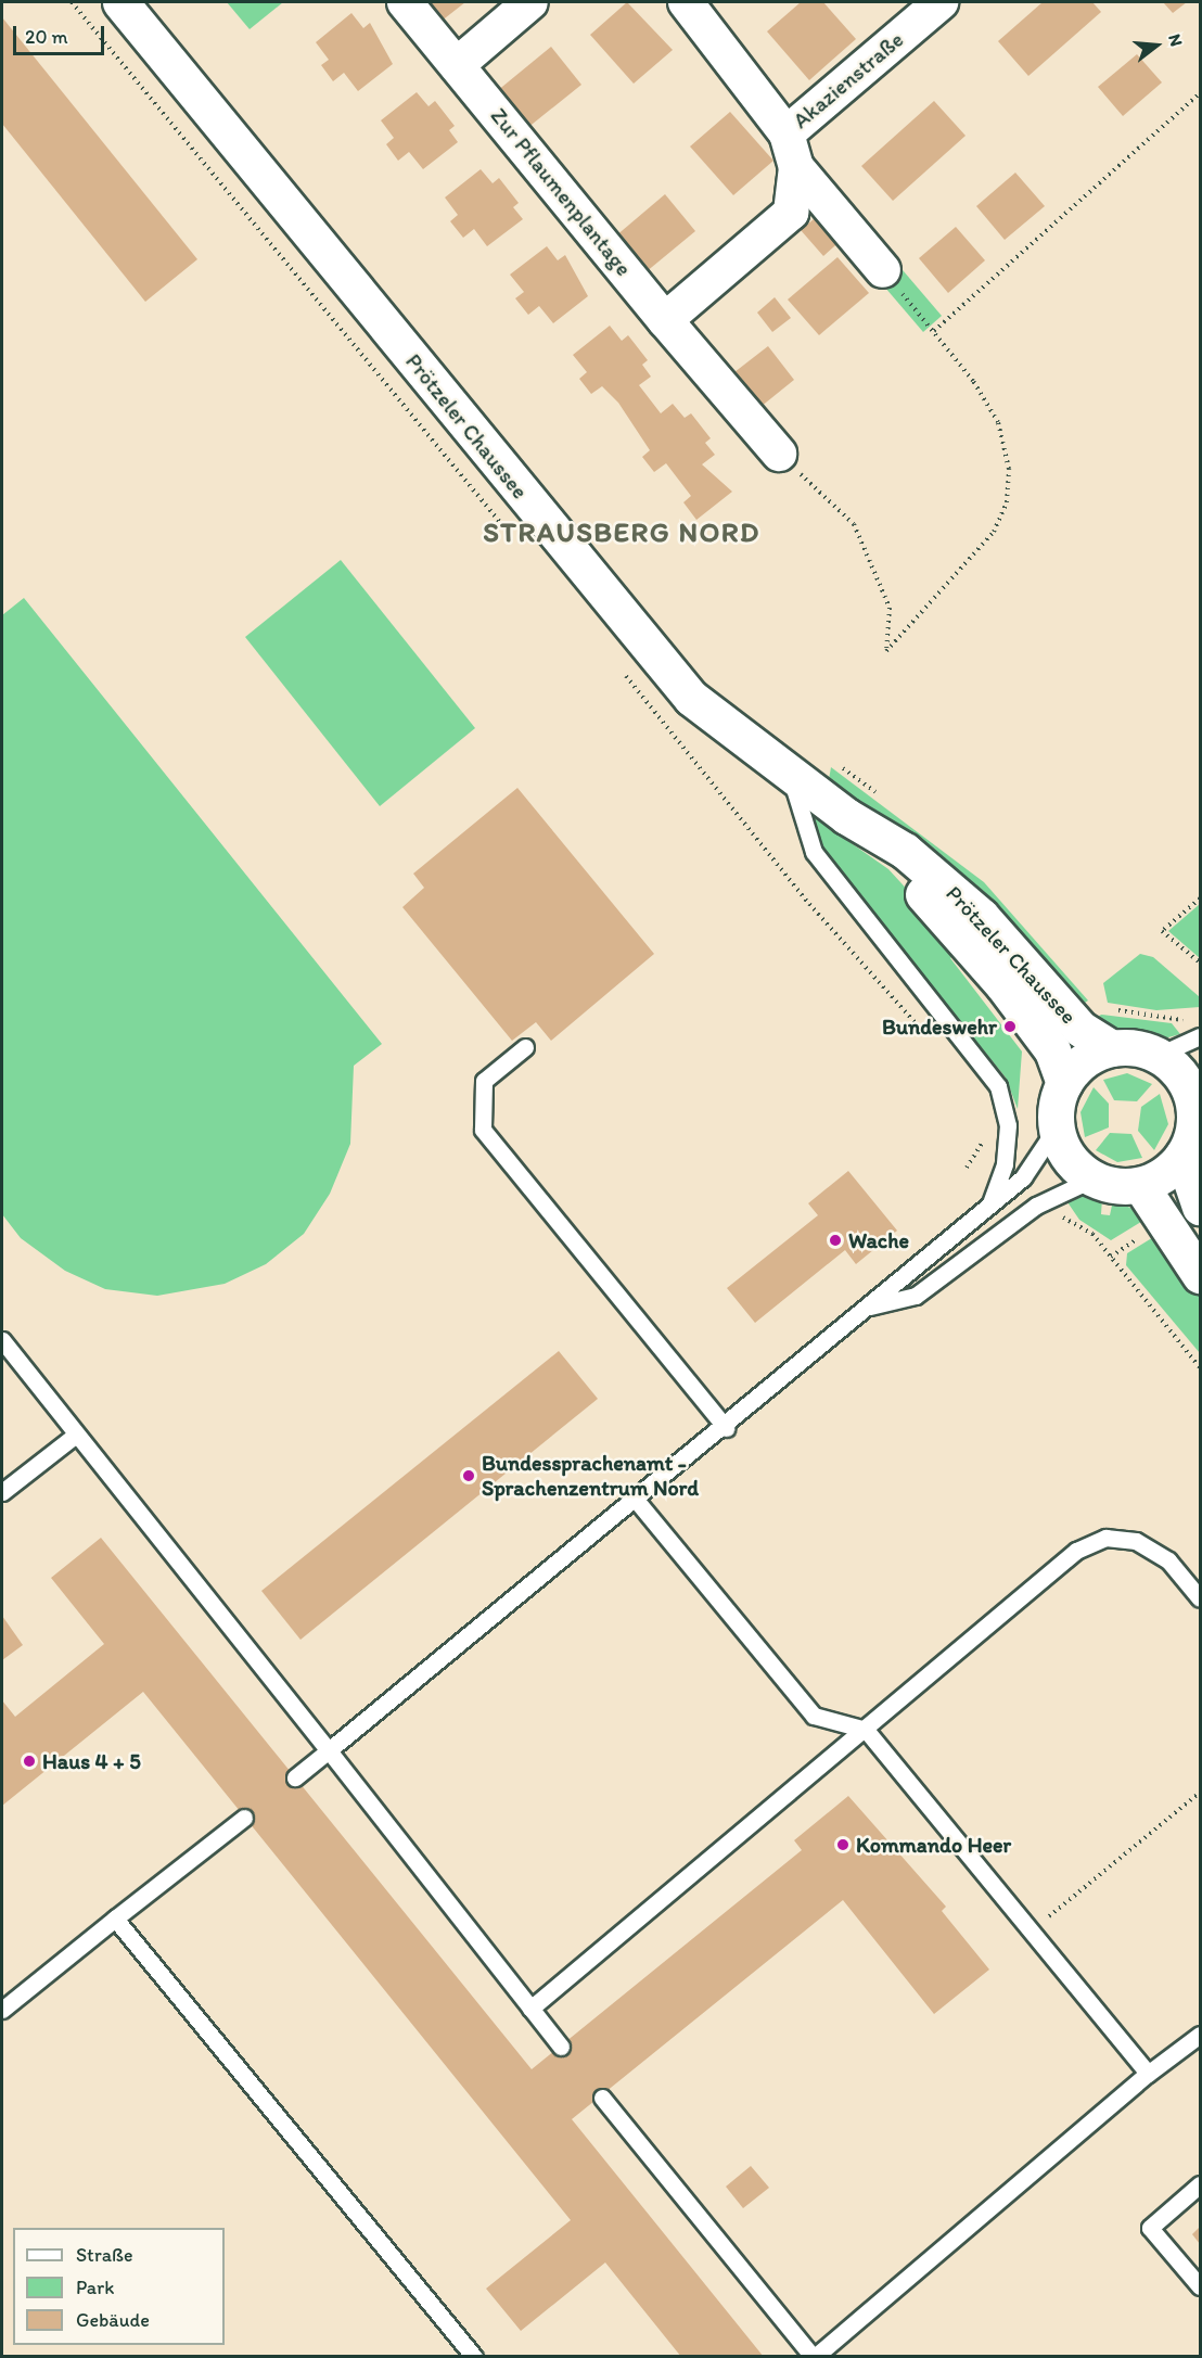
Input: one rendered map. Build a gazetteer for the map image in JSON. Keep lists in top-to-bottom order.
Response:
{
  "streets": {
    "main road": ["Prötzeler Chaussee"],
    "street": ["Akazienstraße", "Zur Pflaumenplantage"]
  },
  "districts": ["STRAUSBERG NORD"],
  "places": [
    "Bundeswehr",
    "Wache",
    "Bundessprachenamt - Sprachenzentrum Nord",
    "Haus 4 + 5",
    "Kommando Heer"
  ],
  "legend": ["Straße", "Park", "Gebäude"],
  "scale_bar": "20 m",
  "north": "right"
}
